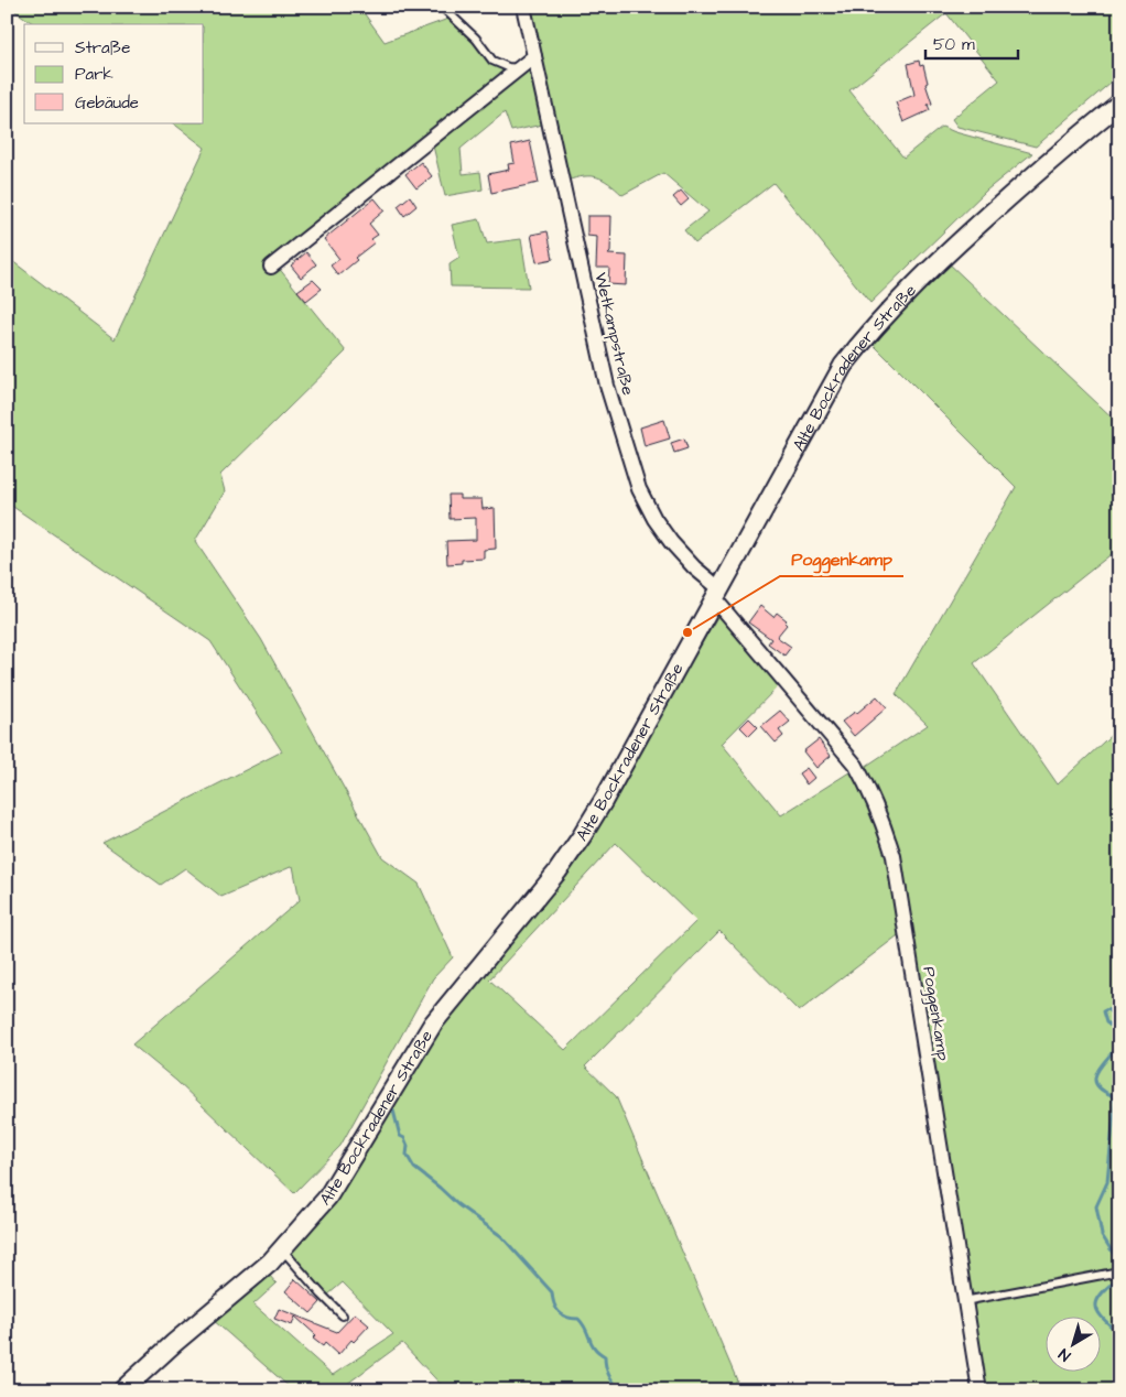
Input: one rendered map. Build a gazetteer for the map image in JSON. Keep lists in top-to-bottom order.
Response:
{
  "streets": {
    "street": ["Wetkampstraße", "Alte Bockradener Straße", "Poggenkamp"]
  },
  "crossings": [
    ["Wetkampstraße", "Alte Bockradener Straße"],
    ["Wetkampstraße", "Poggenkamp"],
    ["Alte Bockradener Straße", "Poggenkamp"]
  ],
  "places": ["Poggenkamp"],
  "legend": ["Straße", "Park", "Gebäude"],
  "scale_bar": "50 m",
  "north": "bottom left"
}
